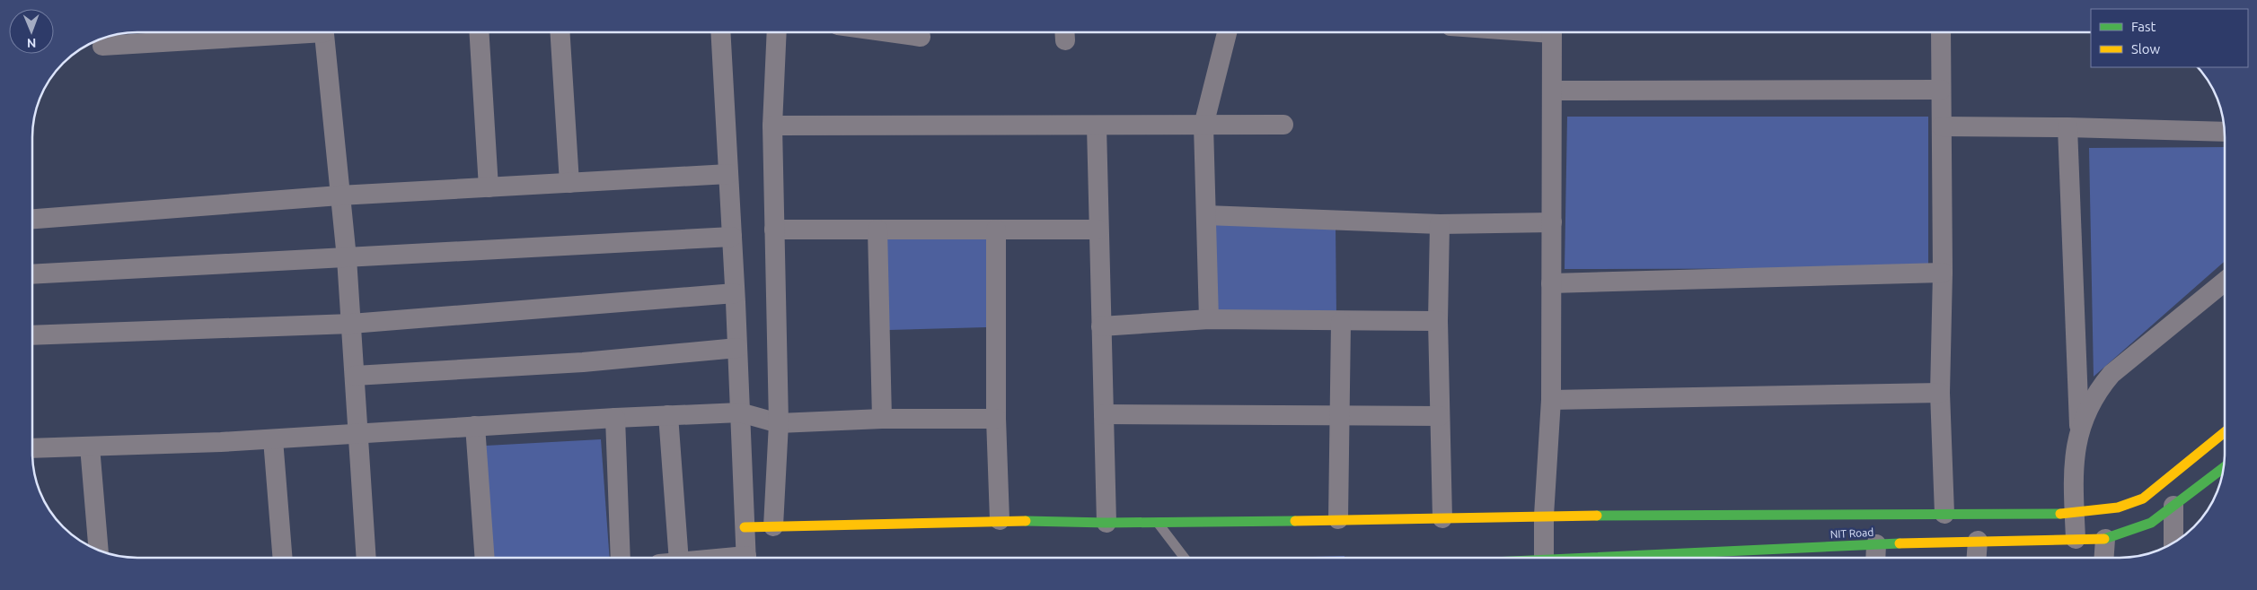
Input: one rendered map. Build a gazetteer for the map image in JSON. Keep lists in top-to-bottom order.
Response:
{
  "streets": {
    "street": ["NIT Road"]
  },
  "legend": ["Fast", "Slow"],
  "north": "bottom"
}
